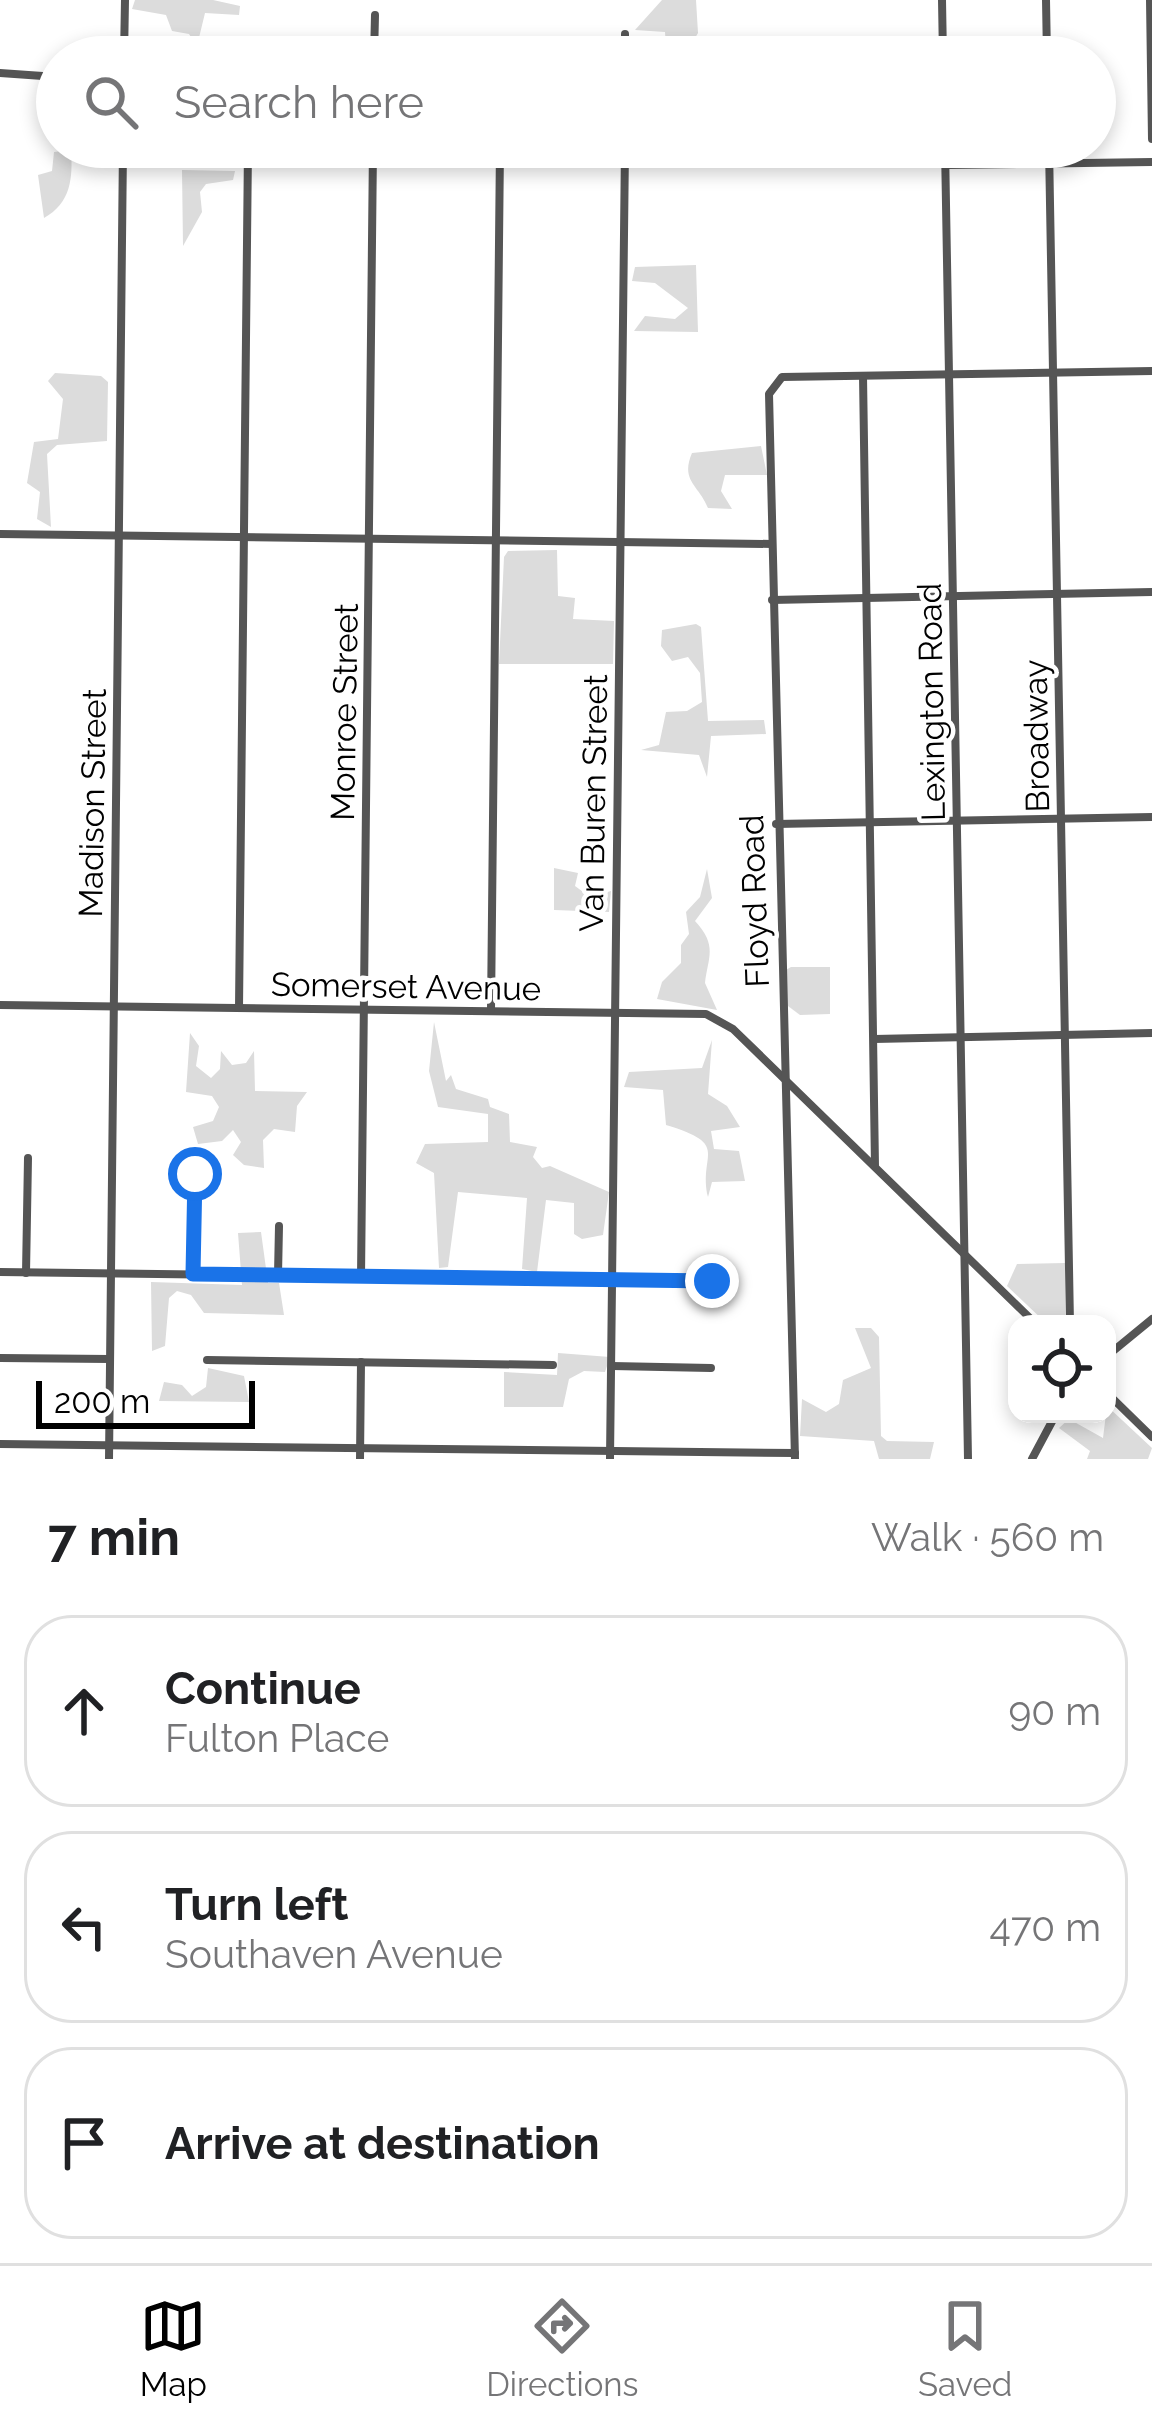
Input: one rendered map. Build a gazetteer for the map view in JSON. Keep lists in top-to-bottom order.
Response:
{
  "streets": {
    "street": [
      "Lexington Road",
      "Monroe Street",
      "Broadway",
      "Madison Street",
      "Van Buren Street",
      "Floyd Road",
      "Somerset Avenue"
    ]
  },
  "crossings": [
    ["Monroe Street", "Somerset Avenue"],
    ["Madison Street", "Somerset Avenue"],
    ["Van Buren Street", "Somerset Avenue"],
    ["Floyd Road", "Somerset Avenue"]
  ],
  "scale_bar": "200 m",
  "page": {
    "search": "Search here",
    "scale": "200 m",
    "heading": ["7 min", "Walk · 560 m"],
    "list": [
      ["Continue", "Fulton Place", "90 m"],
      ["Turn left", "Southaven Avenue", "470 m"],
      "Arrive at destination"
    ],
    "nav": ["Map", "Directions", "Saved"]
  }
}
